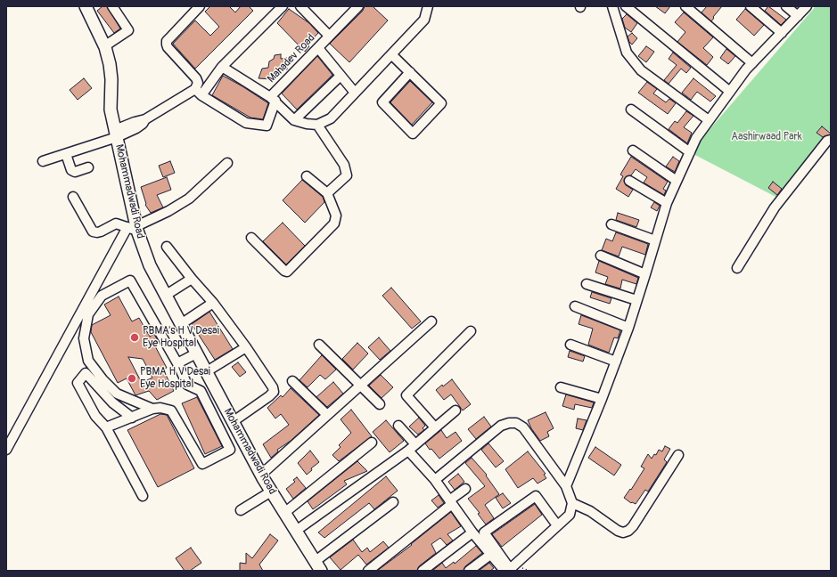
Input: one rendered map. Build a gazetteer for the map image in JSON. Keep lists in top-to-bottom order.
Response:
{
  "streets": {
    "main road": ["Mohammadwadi Road"],
    "street": ["Mahadev Road"]
  },
  "parks": ["Aashirwaad Park"],
  "places": ["PBMA's H V Desai Eye Hospital", "PBMA H V Desai Eye Hospital"]
}
